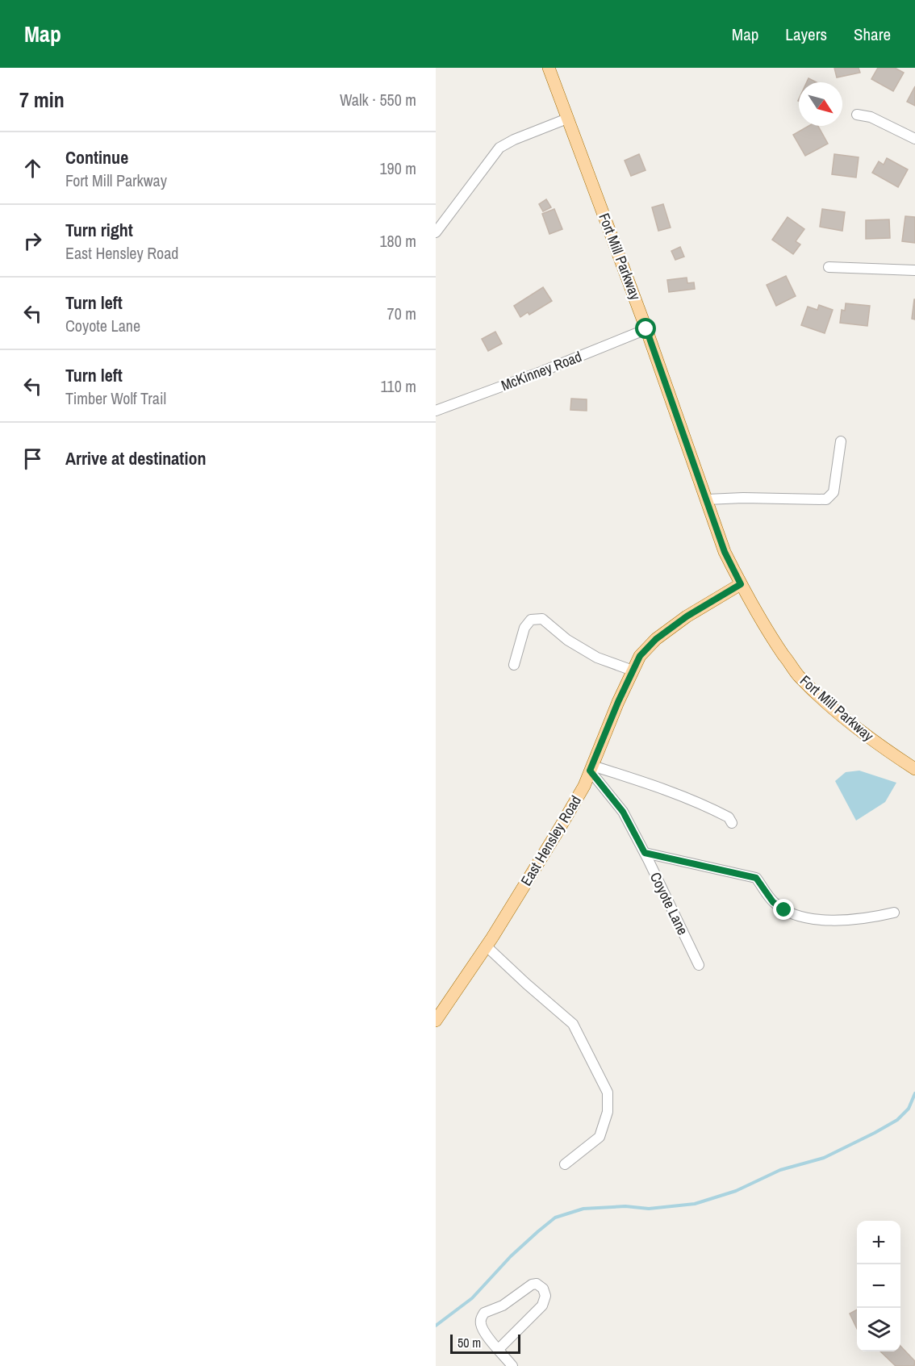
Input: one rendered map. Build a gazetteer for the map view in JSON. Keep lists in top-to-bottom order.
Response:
{
  "streets": {
    "main road": ["Fort Mill Parkway", "East Hensley Road"],
    "street": ["McKinney Road", "Coyote Lane"]
  },
  "crossings": [
    ["Fort Mill Parkway", "McKinney Road"],
    ["Fort Mill Parkway", "East Hensley Road"],
    ["East Hensley Road", "Coyote Lane"]
  ],
  "scale_bar": "50 m",
  "north": "bottom right",
  "page": {
    "header": "Map",
    "nav": ["Map", "Layers", "Share"],
    "heading": ["7 min", "Walk · 550 m"],
    "list": [
      ["Continue", "Fort Mill Parkway", "190 m"],
      ["Turn right", "East Hensley Road", "180 m"],
      ["Turn left", "Coyote Lane", "70 m"],
      ["Turn left", "Timber Wolf Trail", "110 m"],
      "Arrive at destination"
    ],
    "map_buttons": ["+", "−"],
    "scale": "50 m"
  }
}
